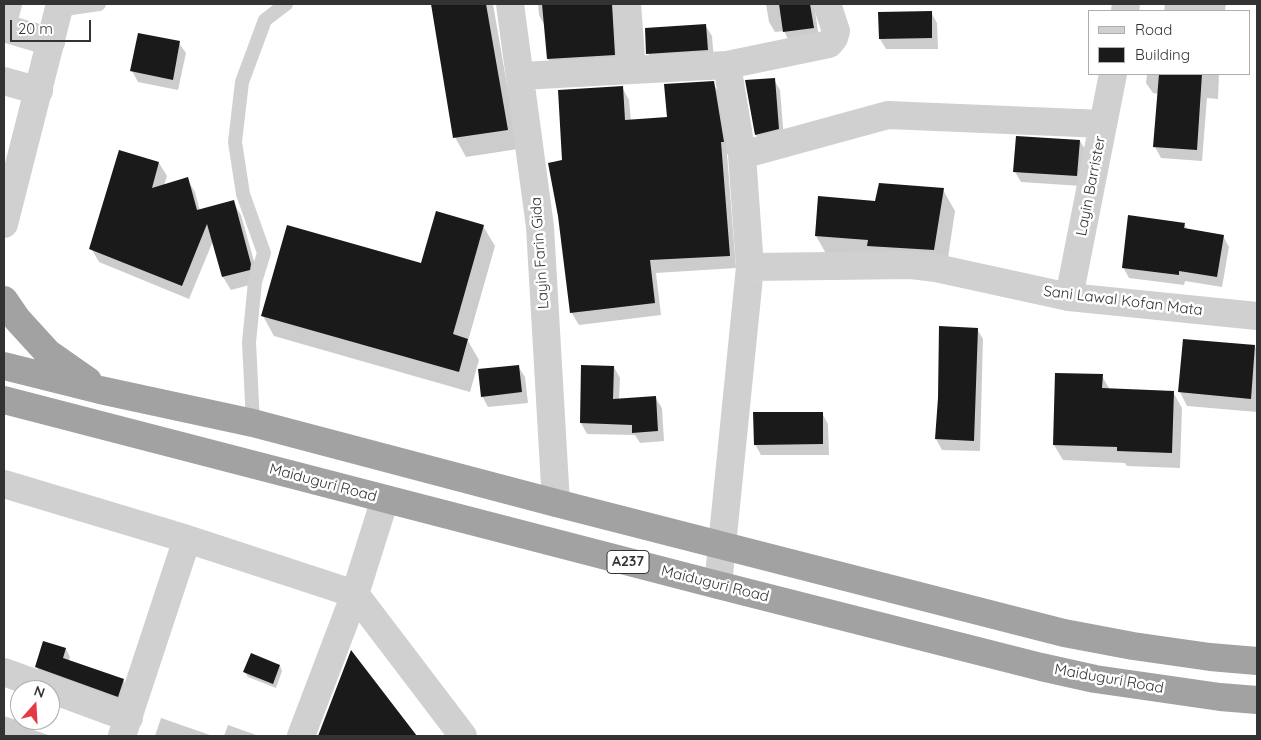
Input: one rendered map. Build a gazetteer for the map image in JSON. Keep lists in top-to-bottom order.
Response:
{
  "streets": {
    "highway": ["Maiduguri Road", "A237"],
    "street": ["Layin Barrister", "Layin Farin Gida", "Sani Lawal Kofan Mata"]
  },
  "crossings": [
    ["Layin Barrister", "Sani Lawal Kofan Mata"]
  ],
  "legend": ["Road", "Building"],
  "scale_bar": "20 m",
  "north": "top"
}
